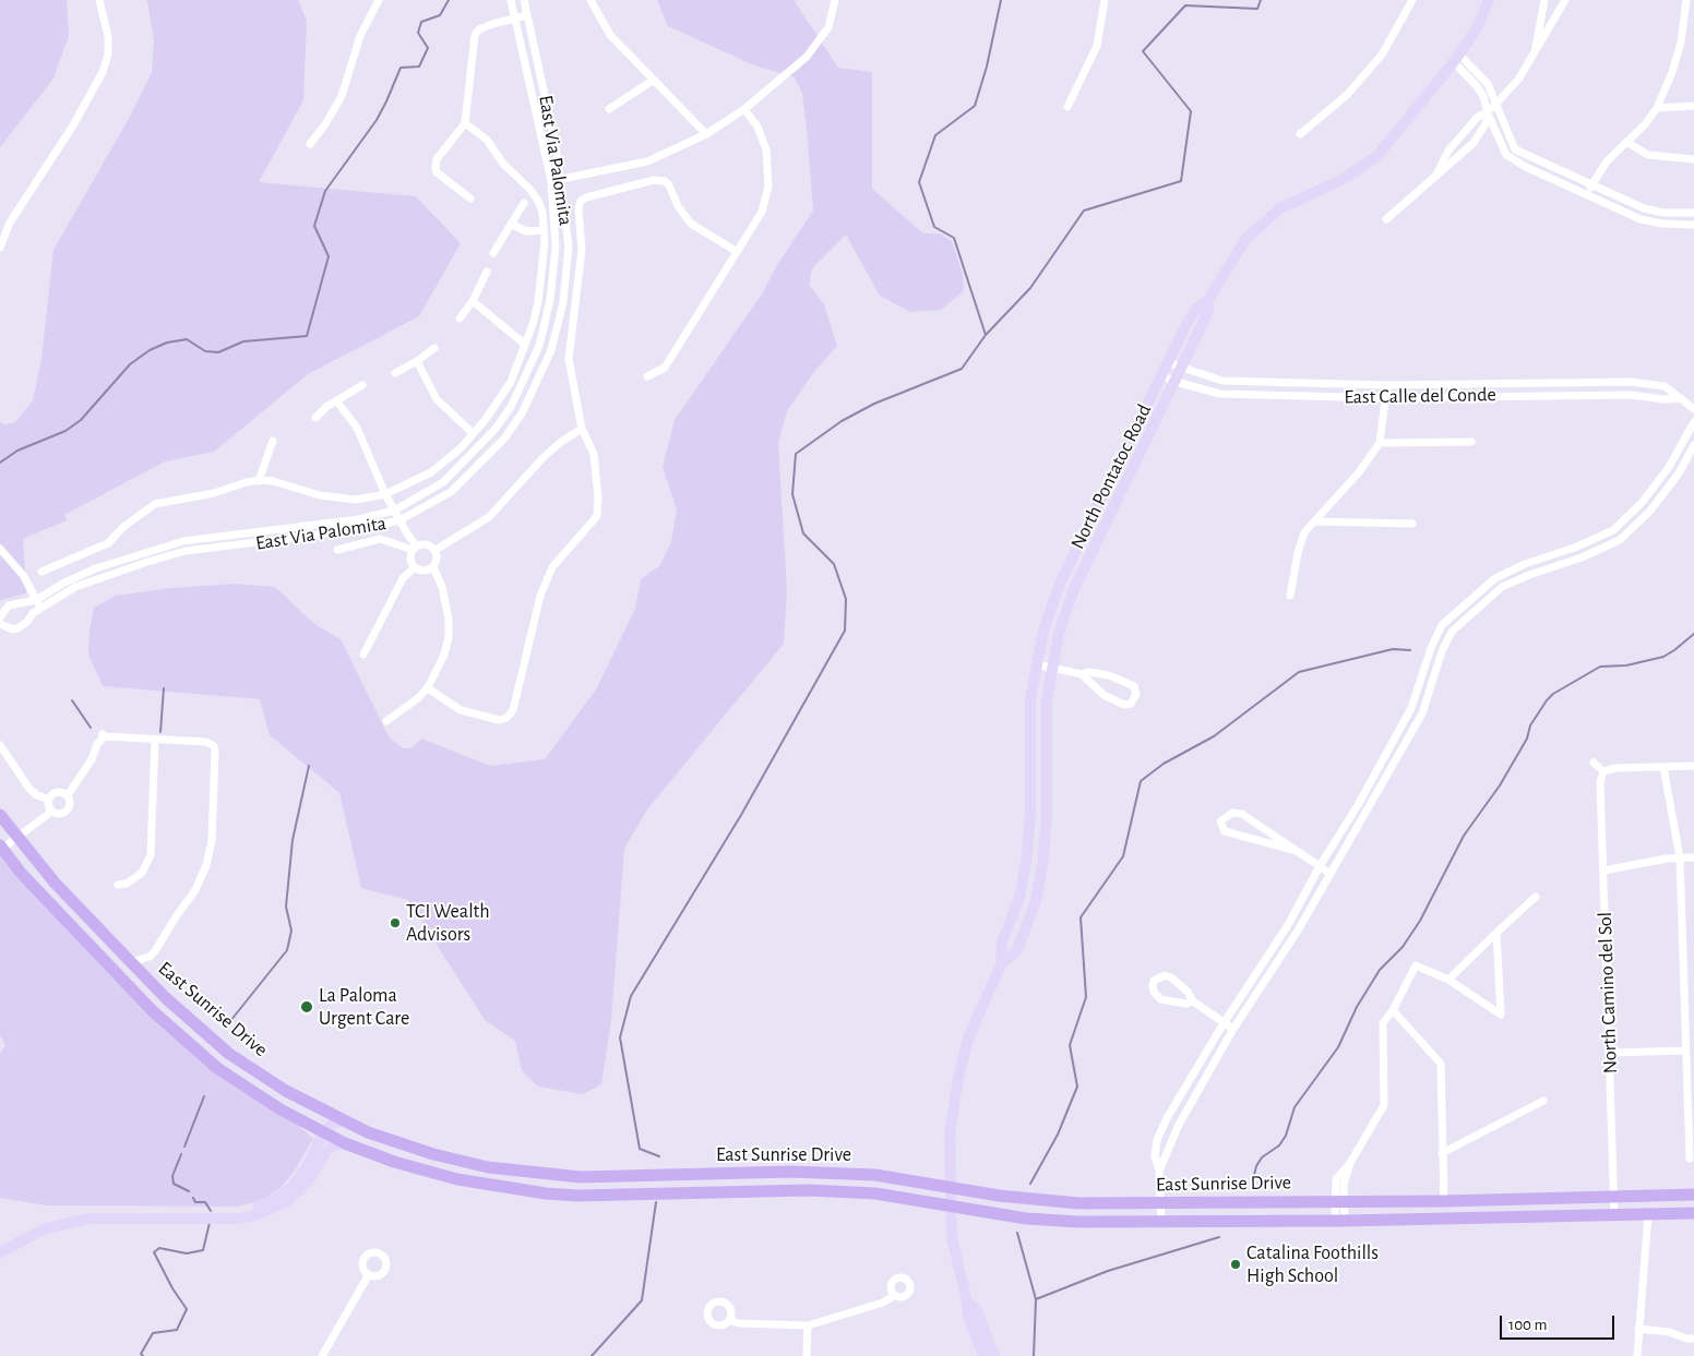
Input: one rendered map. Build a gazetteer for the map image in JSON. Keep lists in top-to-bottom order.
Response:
{
  "streets": {
    "main road": ["East Sunrise Drive"],
    "street": [
      "East Via Palomita",
      "East Calle del Conde",
      "North Pontatoc Road",
      "North Camino del Sol"
    ]
  },
  "crossings": [
    ["East Calle del Conde", "North Pontatoc Road"],
    ["North Pontatoc Road", "East Sunrise Drive"],
    ["North Camino del Sol", "East Sunrise Drive"]
  ],
  "places": ["TCI Wealth Advisors", "La Paloma Urgent Care", "Catalina Foothills High School"],
  "scale_bar": "100 m"
}
